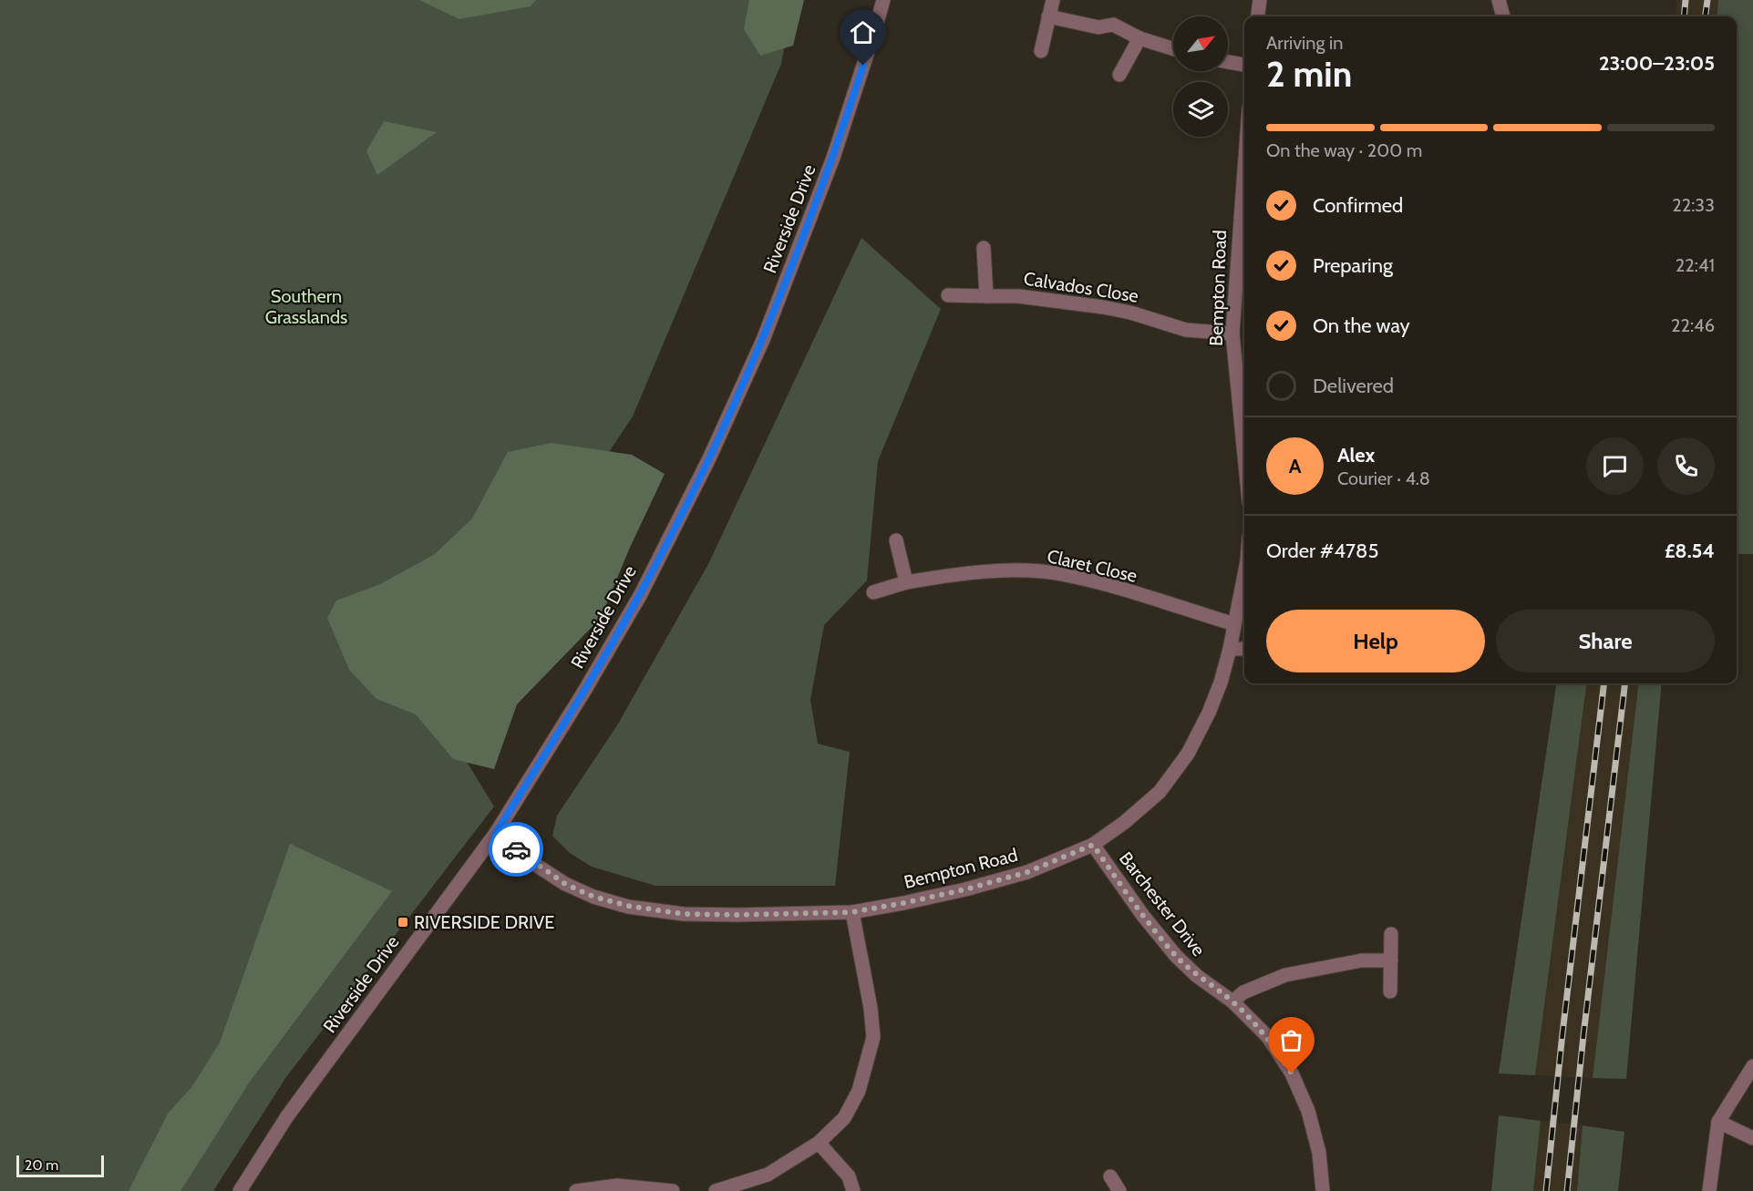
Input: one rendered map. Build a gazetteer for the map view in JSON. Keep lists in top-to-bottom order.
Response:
{
  "streets": {
    "street": [
      "Riverside Drive",
      "Calvados Close",
      "Bempton Road",
      "Claret Close",
      "Barchester Drive"
    ]
  },
  "crossings": [
    ["Riverside Drive", "Bempton Road"],
    ["Calvados Close", "Bempton Road"],
    ["Bempton Road", "Claret Close"],
    ["Bempton Road", "Barchester Drive"]
  ],
  "parks": ["Southern Grasslands"],
  "places": {
    "transit": ["RIVERSIDE DRIVE"]
  },
  "scale_bar": "20 m",
  "north": "top right",
  "page": {
    "heading": ["2 min", "Arriving in", "23:00–23:05"],
    "panel": [
      "Alex",
      "Courier · 4.8",
      "Order #4785",
      "£8.54"
    ],
    "bar": "On the way · 200 m",
    "list": [
      ["Confirmed", "22:33"],
      ["Preparing", "22:41"],
      ["On the way", "22:46"],
      "Delivered"
    ],
    "round": "A",
    "buttons": ["Help", "Share"],
    "scale": "20 m"
  }
}
